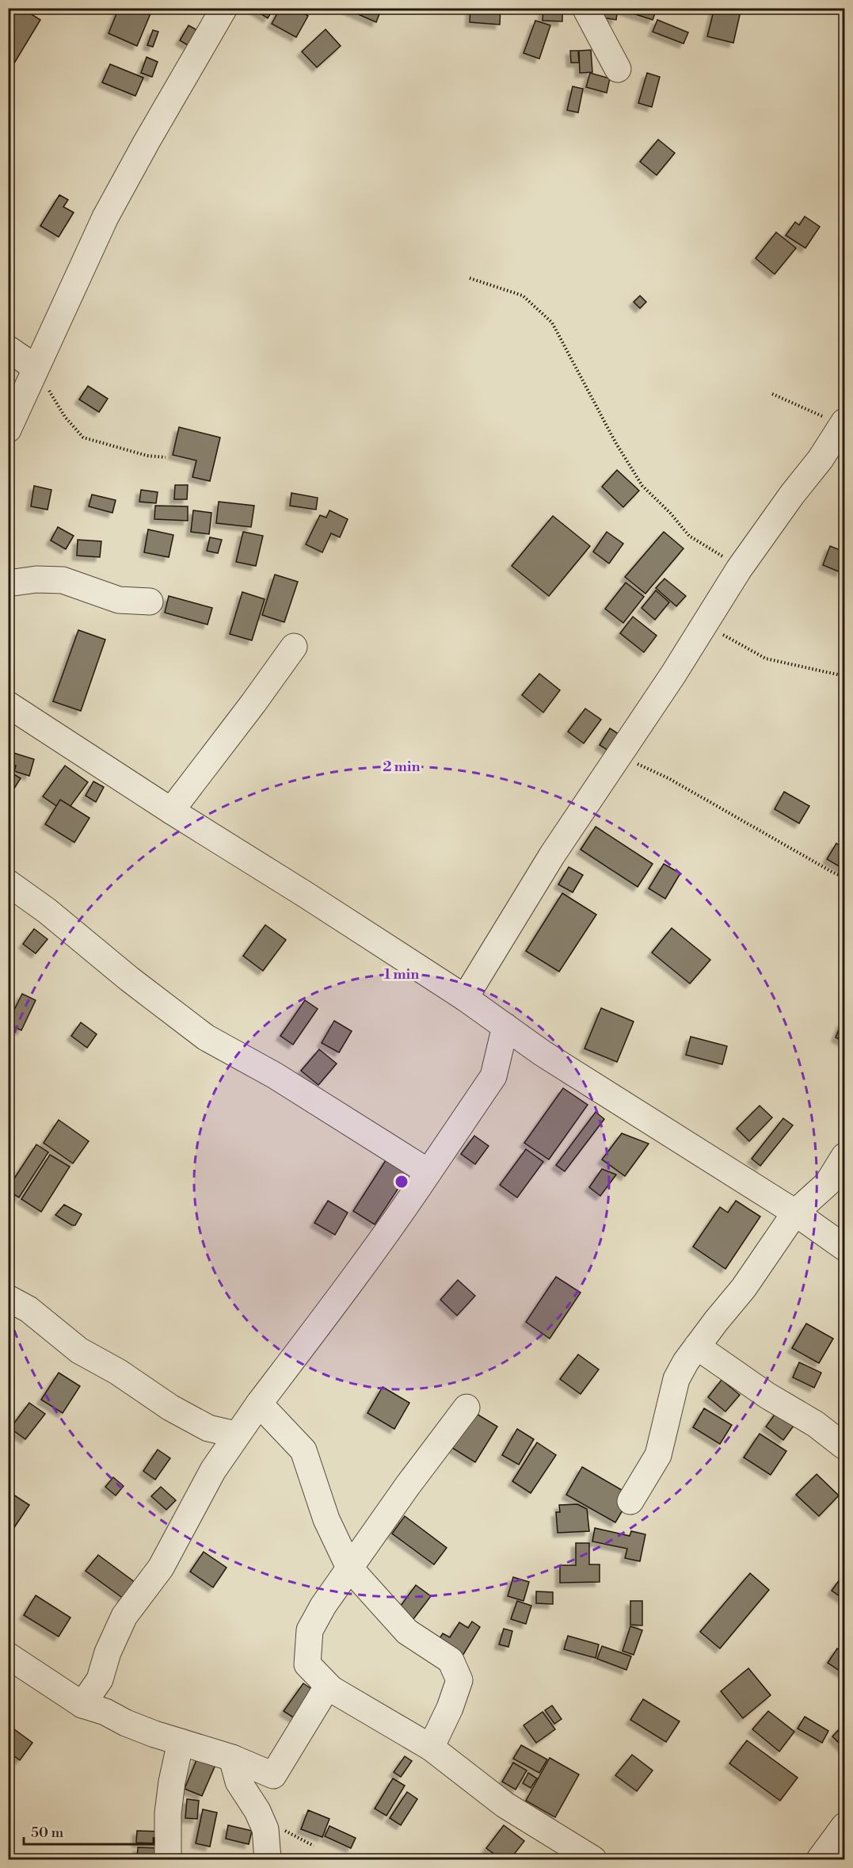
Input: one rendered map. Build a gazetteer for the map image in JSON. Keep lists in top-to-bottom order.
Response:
{
  "scale_bar": "50 m",
  "rings": ["2 min", "1 min"]
}
